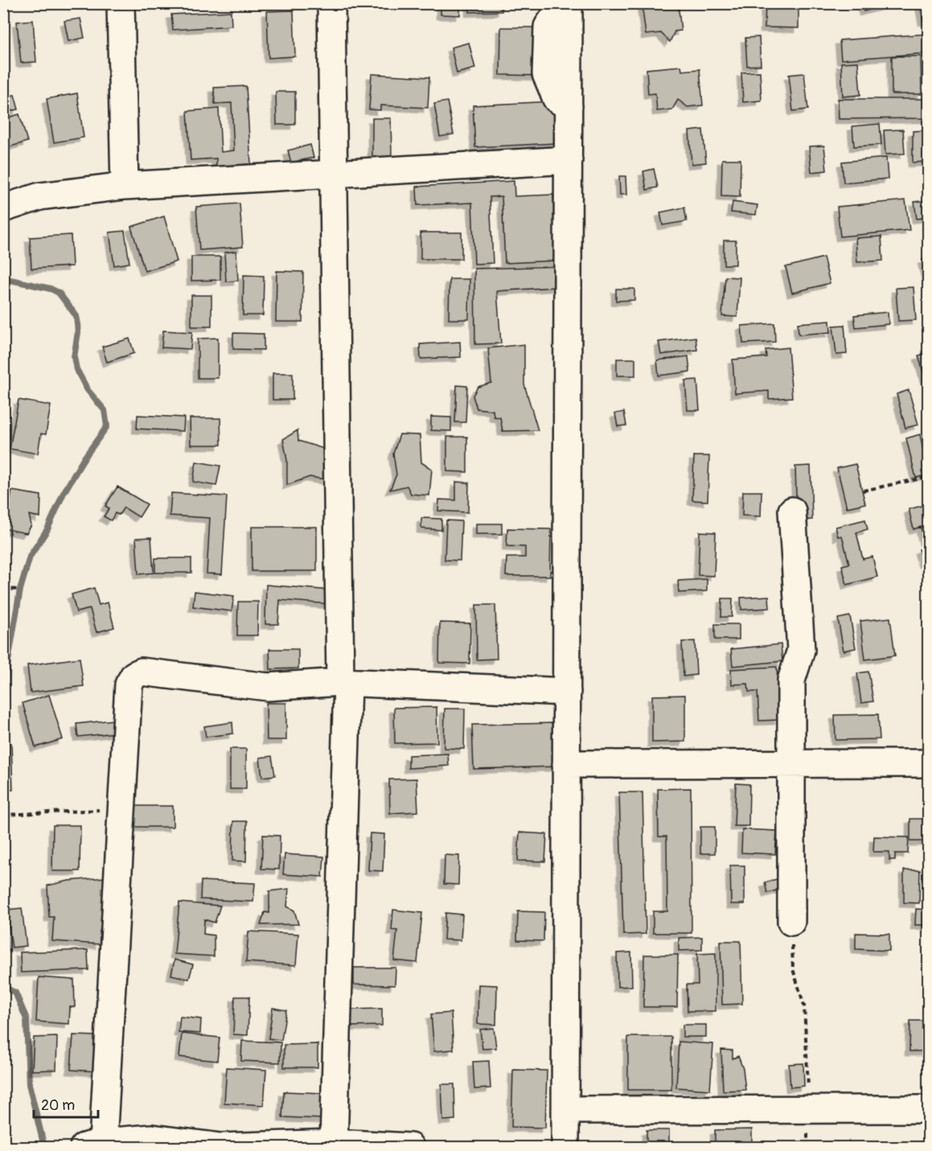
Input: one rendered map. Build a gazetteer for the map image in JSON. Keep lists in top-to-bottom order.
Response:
{
  "scale_bar": "20 m"
}
